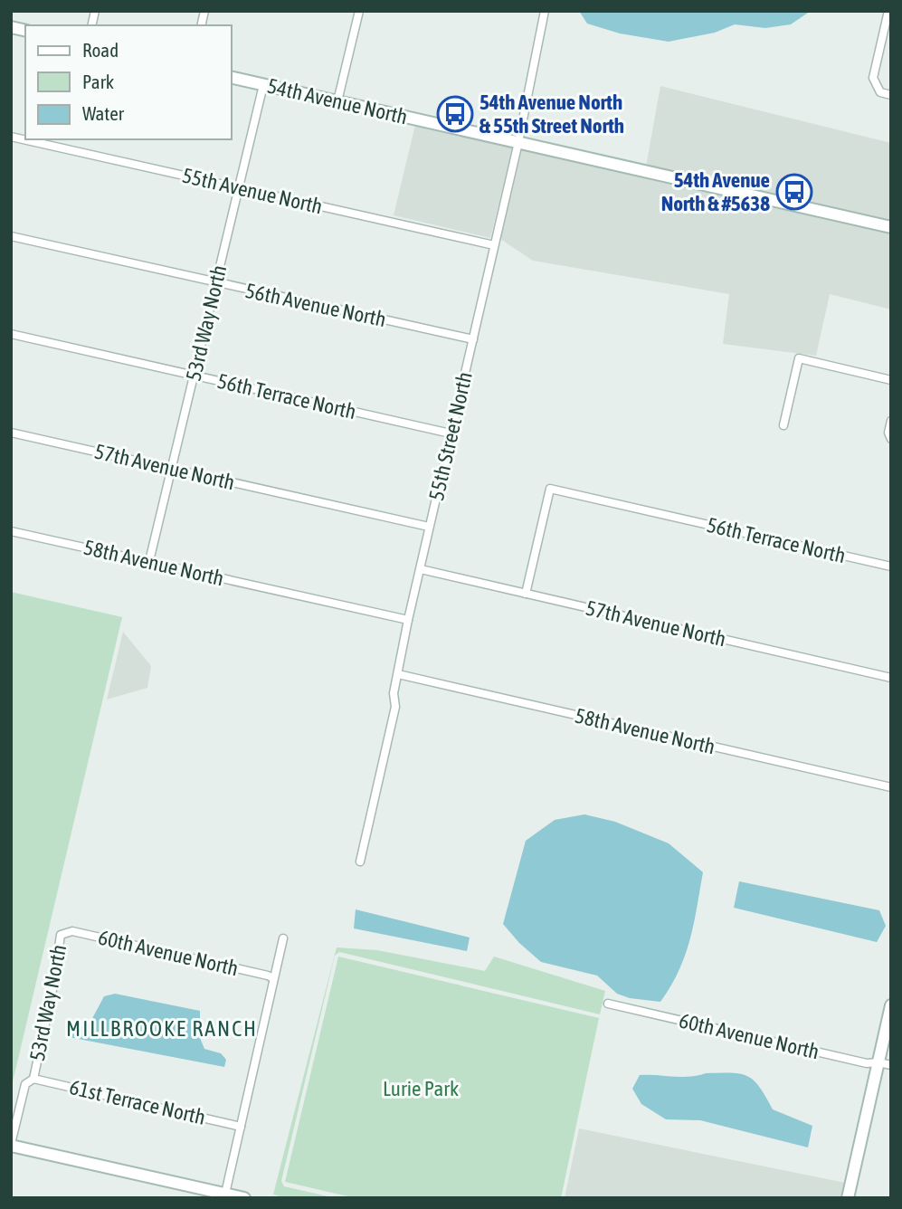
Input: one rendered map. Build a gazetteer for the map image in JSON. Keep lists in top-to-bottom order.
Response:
{
  "streets": {
    "main road": ["54th Avenue North"],
    "street": [
      "55th Avenue North",
      "56th Avenue North",
      "53rd Way North",
      "56th Terrace North",
      "55th Street North",
      "57th Avenue North",
      "58th Avenue North",
      "60th Avenue North",
      "61st Terrace North"
    ]
  },
  "crossings": [
    ["54th Avenue North", "53rd Way North"],
    ["54th Avenue North", "55th Street North"],
    ["55th Avenue North", "53rd Way North"],
    ["55th Avenue North", "55th Street North"],
    ["56th Avenue North", "53rd Way North"],
    ["56th Avenue North", "55th Street North"],
    ["53rd Way North", "56th Terrace North"],
    ["53rd Way North", "57th Avenue North"],
    ["53rd Way North", "58th Avenue North"],
    ["53rd Way North", "60th Avenue North"],
    ["53rd Way North", "61st Terrace North"],
    ["56th Terrace North", "55th Street North"],
    ["56th Terrace North", "57th Avenue North"],
    ["55th Street North", "57th Avenue North"],
    ["55th Street North", "58th Avenue North"]
  ],
  "districts": ["MILLBROOKE RANCH"],
  "parks": ["Lurie Park"],
  "places": {
    "bus stop": ["54th Avenue North & 55th Street North", "54th Avenue North & #5638"]
  },
  "legend": ["Road", "Park", "Water"]
}
